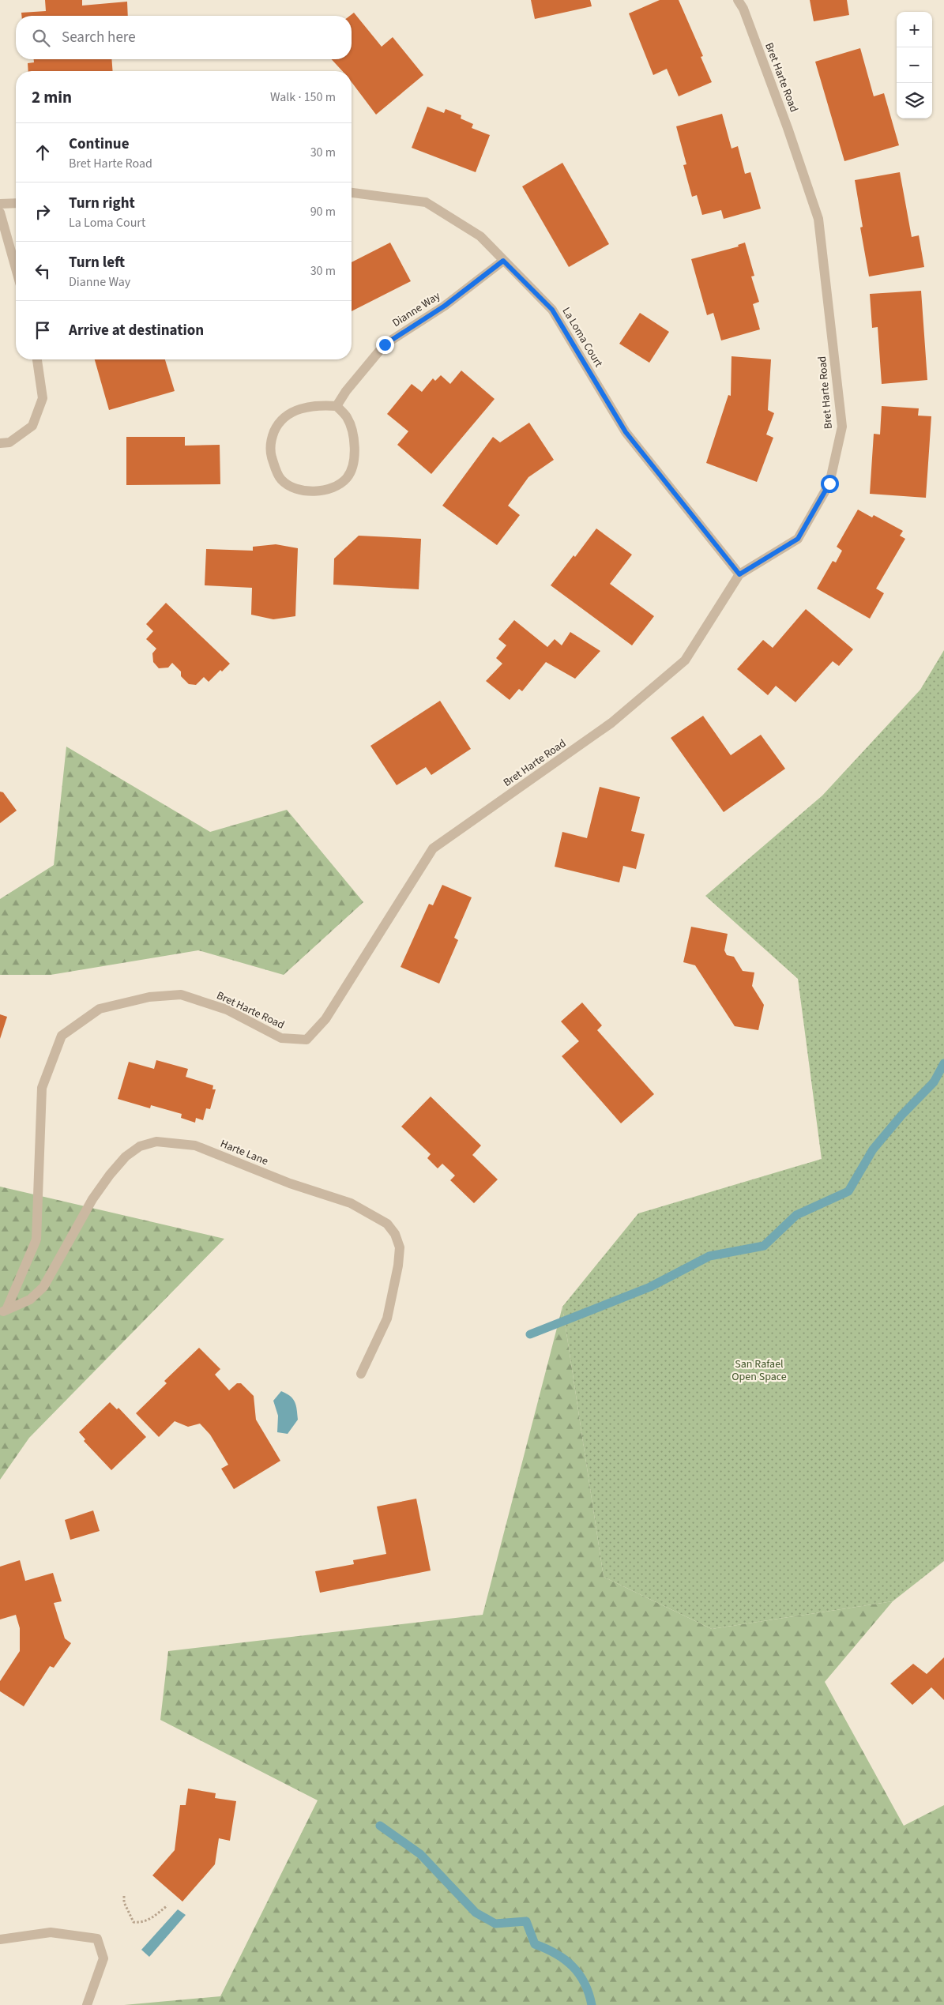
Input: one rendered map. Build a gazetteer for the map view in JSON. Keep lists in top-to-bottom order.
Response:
{
  "streets": {
    "street": [
      "Bret Harte Road",
      "Dianne Way",
      "La Loma Court",
      "Harte Lane"
    ]
  },
  "crossings": [
    ["Bret Harte Road", "La Loma Court"],
    ["Bret Harte Road", "Harte Lane"],
    ["Dianne Way", "La Loma Court"]
  ],
  "parks": ["San Rafael Open Space"],
  "page": {
    "map_buttons": ["+", "−"],
    "search": "Search here",
    "heading": ["2 min", "Walk · 150 m"],
    "list": [
      ["Continue", "Bret Harte Road", "30 m"],
      ["Turn right", "La Loma Court", "90 m"],
      ["Turn left", "Dianne Way", "30 m"],
      "Arrive at destination"
    ]
  }
}
